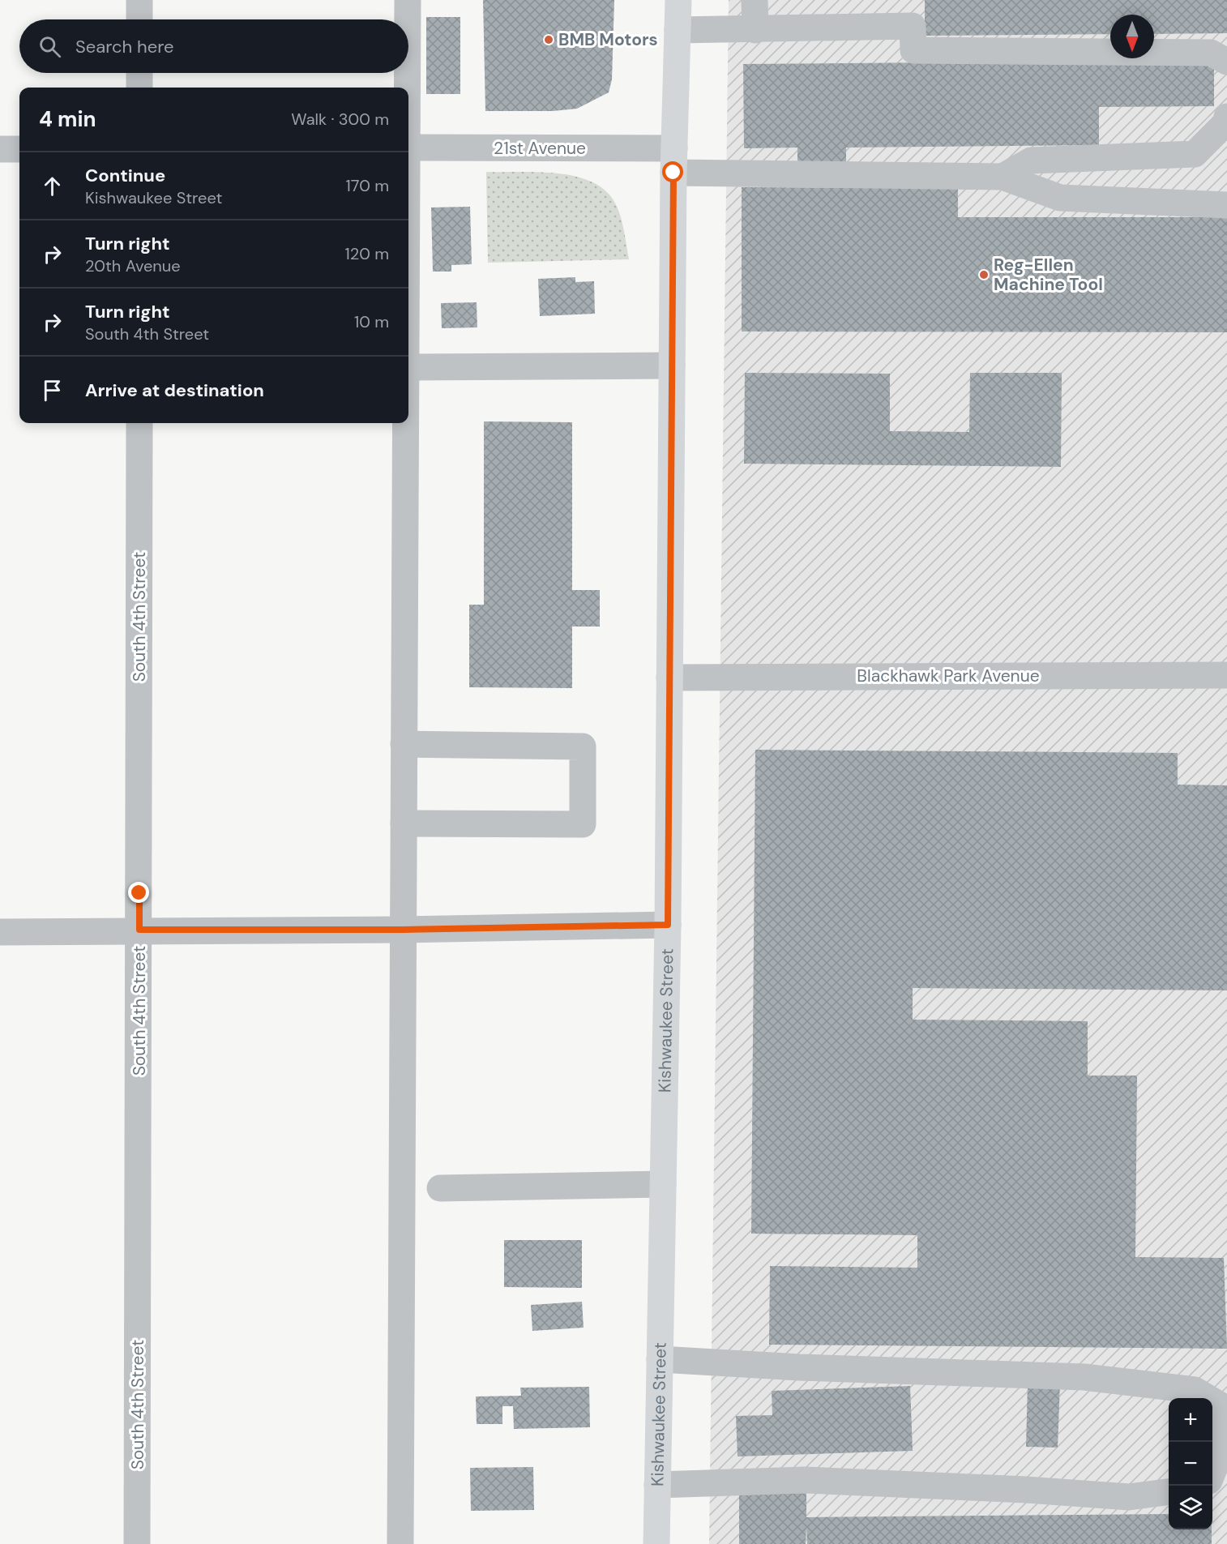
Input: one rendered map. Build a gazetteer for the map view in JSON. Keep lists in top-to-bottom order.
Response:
{
  "streets": {
    "main road": ["Kishwaukee Street"],
    "street": ["21st Avenue", "South 4th Street", "Blackhawk Park Avenue"]
  },
  "crossings": [
    ["21st Avenue", "Kishwaukee Street"],
    ["Blackhawk Park Avenue", "Kishwaukee Street"]
  ],
  "places": ["BMB Motors", "Reg-Ellen Machine Tool"],
  "north": "bottom",
  "page": {
    "search": "Search here",
    "heading": ["4 min", "Walk · 300 m"],
    "list": [
      ["Continue", "Kishwaukee Street", "170 m"],
      ["Turn right", "20th Avenue", "120 m"],
      ["Turn right", "South 4th Street", "10 m"],
      "Arrive at destination"
    ],
    "map_buttons": ["+", "−"]
  }
}
